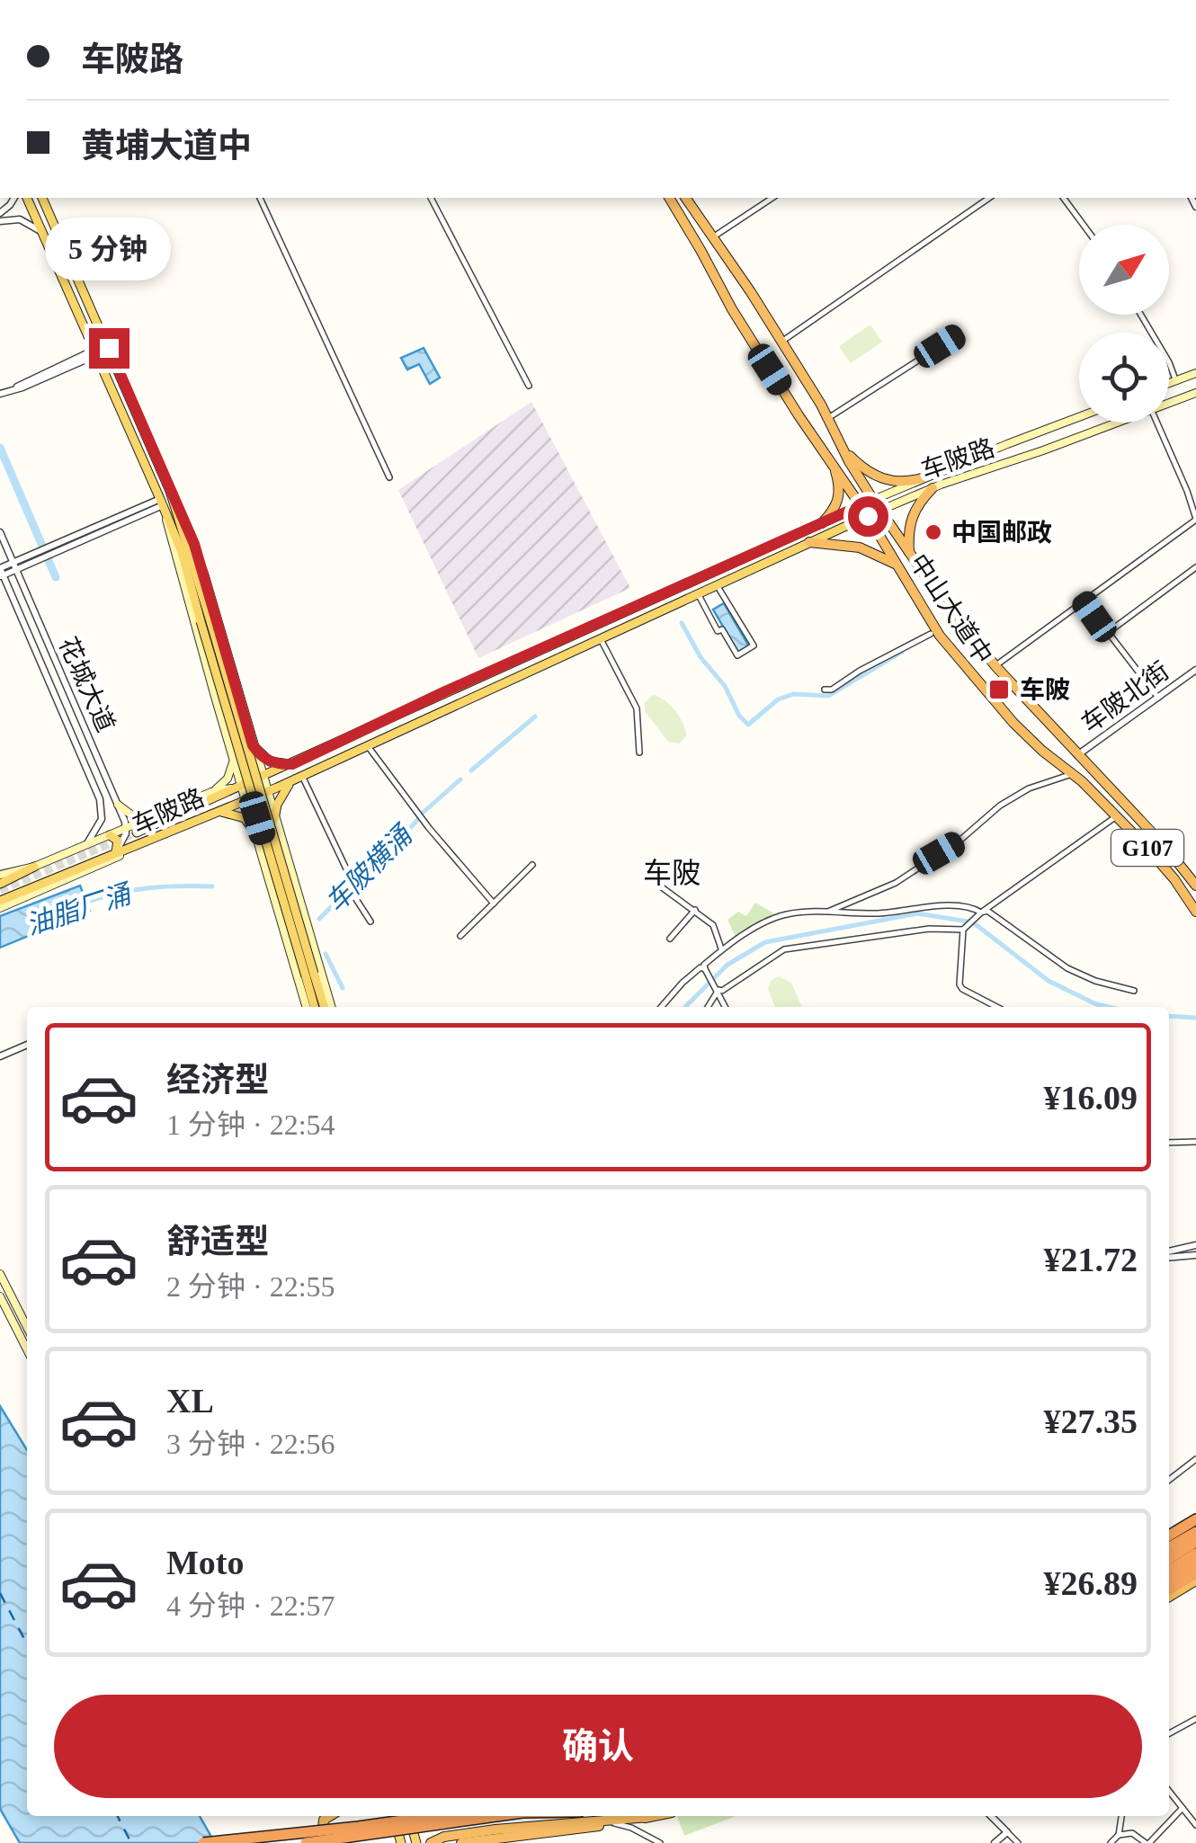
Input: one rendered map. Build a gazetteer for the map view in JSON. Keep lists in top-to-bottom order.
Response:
{
  "streets": {
    "highway": ["中山大道中", "G107"],
    "main road": ["车陂路"],
    "street": ["花城大道", "车陂北街"]
  },
  "crossings": [
    ["车陂路", "中山大道中"],
    ["车陂路", "花城大道"],
    ["车陂路", "G107"],
    ["中山大道中", "车陂北街"],
    ["中山大道中", "G107"]
  ],
  "districts": ["车陂"],
  "water": ["车陂横涌", "油脂厂涌"],
  "places": {
    "other": ["中国邮政"],
    "transit": ["车陂"]
  },
  "north": "top right",
  "page": {
    "banner": ["车陂路", "黄埔大道中"],
    "bubble": "5 分钟",
    "list": [
      {
        "name": "经济型",
        "note": "1 分钟 · 22:54",
        "value": "¥16.09"
      },
      {
        "name": "舒适型",
        "note": "2 分钟 · 22:55",
        "value": "¥21.72"
      },
      {
        "name": "XL",
        "note": "3 分钟 · 22:56",
        "value": "¥27.35"
      },
      {
        "name": "Moto",
        "note": "4 分钟 · 22:57",
        "value": "¥26.89"
      }
    ],
    "buttons": "确认"
  }
}
